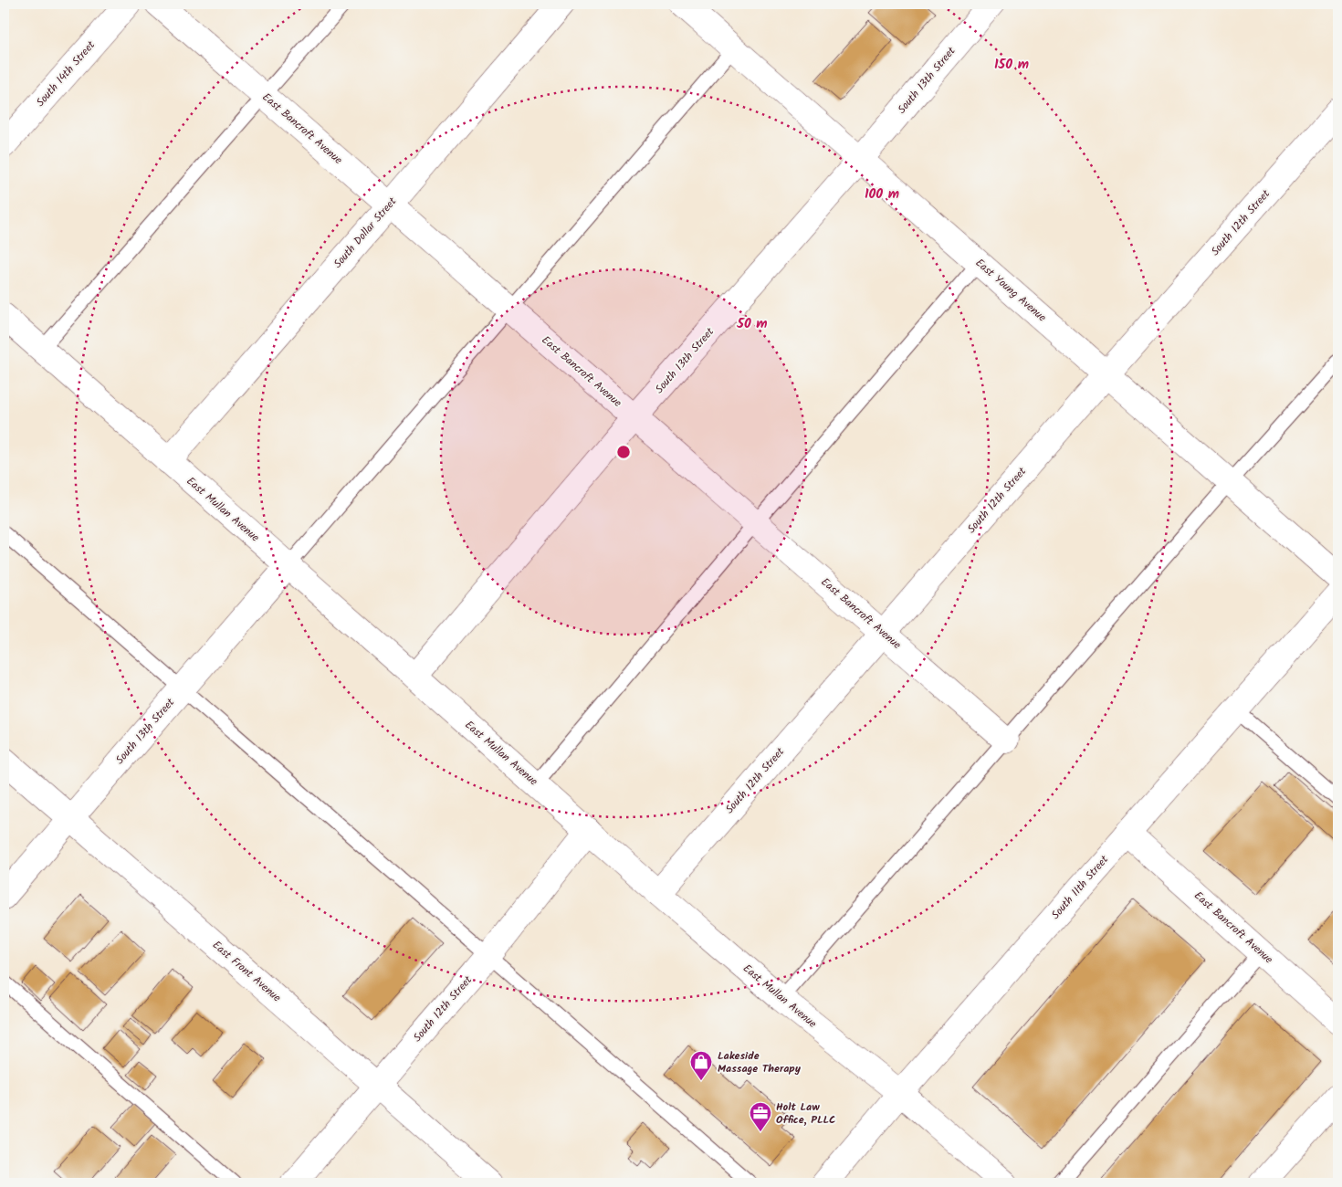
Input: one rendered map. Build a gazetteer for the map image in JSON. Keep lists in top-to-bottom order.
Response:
{
  "streets": {
    "street": [
      "South 14th Street",
      "South 13th Street",
      "East Bancroft Avenue",
      "South 12th Street",
      "South Dollar Street",
      "East Young Avenue",
      "East Mullan Avenue",
      "South 11th Street",
      "East Front Avenue"
    ]
  },
  "crossings": [
    ["South 13th Street", "East Bancroft Avenue"],
    ["South 13th Street", "East Young Avenue"],
    ["South 13th Street", "East Mullan Avenue"],
    ["South 13th Street", "East Front Avenue"],
    ["East Bancroft Avenue", "South 12th Street"],
    ["East Bancroft Avenue", "South Dollar Street"],
    ["East Bancroft Avenue", "South 11th Street"],
    ["South 12th Street", "East Young Avenue"],
    ["South 12th Street", "East Mullan Avenue"],
    ["South 12th Street", "East Front Avenue"],
    ["South Dollar Street", "East Mullan Avenue"],
    ["East Mullan Avenue", "South 11th Street"]
  ],
  "places": {
    "shop": ["Lakeside Massage Therapy"],
    "office": ["Holt Law Office, PLLC"]
  },
  "rings": ["150 m", "100 m", "50 m"]
}
